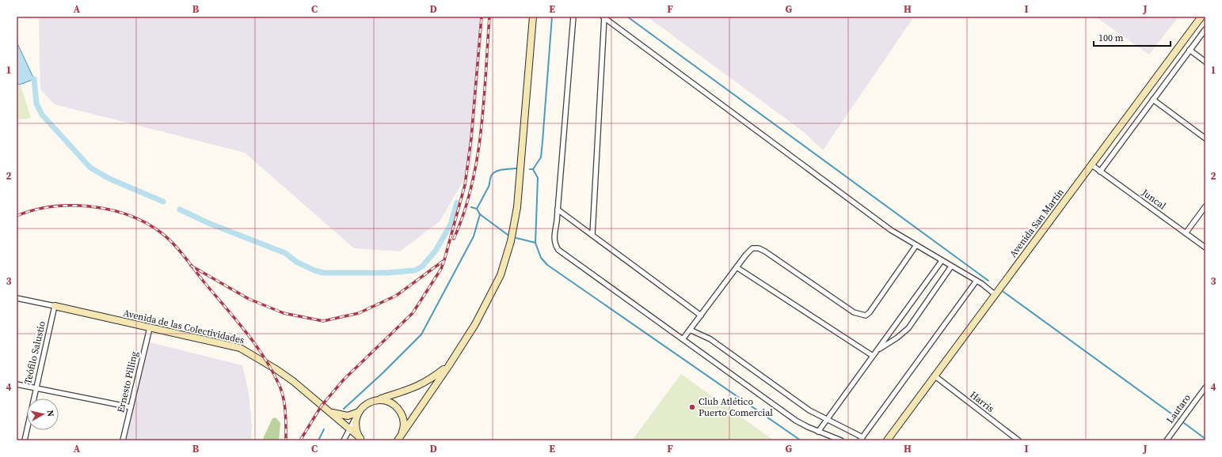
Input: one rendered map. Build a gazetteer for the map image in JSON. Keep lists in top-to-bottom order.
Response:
{
  "streets": {
    "street": [
      "Juncal",
      "Avenida San Martín",
      "Avenida de las Colectividades",
      "Teófilo Salustio",
      "Ernesto Pilling",
      "Harris",
      "Lautaro"
    ]
  },
  "crossings": [
    ["Juncal", "Avenida San Martín"],
    ["Avenida San Martín", "Harris"],
    ["Avenida de las Colectividades", "Teófilo Salustio"],
    ["Avenida de las Colectividades", "Ernesto Pilling"]
  ],
  "places": ["Club Atlético Puerto Comercial"],
  "scale_bar": "100 m",
  "north": "right",
  "grid": {
    "columns": [
      "A",
      "B",
      "C",
      "D",
      "E",
      "F",
      "G",
      "H",
      "I",
      "J"
    ],
    "rows": [
      "1",
      "2",
      "3",
      "4"
    ]
  }
}
